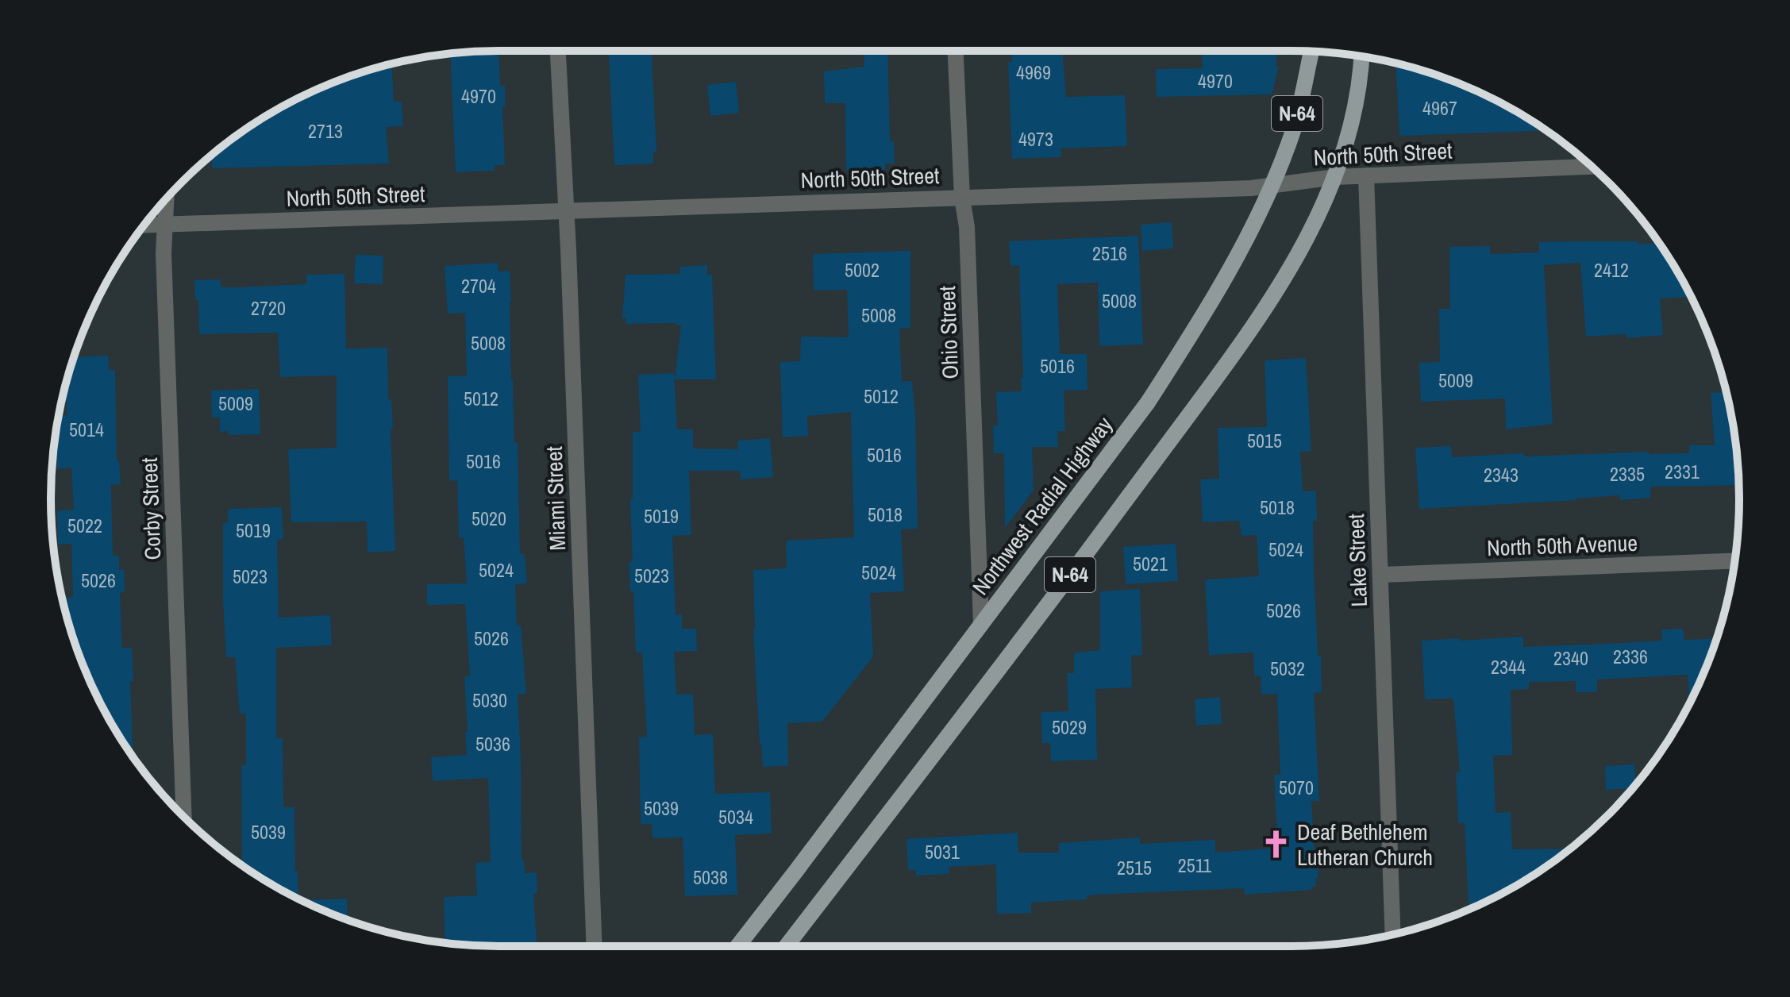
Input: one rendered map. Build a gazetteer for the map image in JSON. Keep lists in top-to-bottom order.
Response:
{
  "streets": {
    "main road": ["N-64", "Northwest Radial Highway"],
    "street": [
      "North 50th Street",
      "Ohio Street",
      "Miami Street",
      "Corby Street",
      "North 50th Avenue",
      "Lake Street"
    ]
  },
  "crossings": [
    ["N-64", "North 50th Street"],
    ["North 50th Street", "Ohio Street"],
    ["North 50th Street", "Miami Street"],
    ["North 50th Street", "Northwest Radial Highway"],
    ["North 50th Street", "Corby Street"],
    ["North 50th Street", "Lake Street"],
    ["Ohio Street", "Northwest Radial Highway"],
    ["North 50th Avenue", "Lake Street"]
  ],
  "places": {
    "church": ["Deaf Bethlehem Lutheran Church"]
  },
  "house_numbers": [
    "4969",
    "4970",
    "4970",
    "4967",
    "2713",
    "4973",
    "2516",
    "5002",
    "2412",
    "2704",
    "5008",
    "2720",
    "5008",
    "5008",
    "5016",
    "5009",
    "5012",
    "5012",
    "5009",
    "5014",
    "5015",
    "5016",
    "5016",
    "2331",
    "2335",
    "2343",
    "5018",
    "5018",
    "5019",
    "5020",
    "5022",
    "5019",
    "5024",
    "5021",
    "5024",
    "5024",
    "5023",
    "5023",
    "5026",
    "5026",
    "5026",
    "2336",
    "2340",
    "2344",
    "5032",
    "5030",
    "5029",
    "5036",
    "5070",
    "5039",
    "5034",
    "5039",
    "5031",
    "2511",
    "2515",
    "5038"
  ]
}
